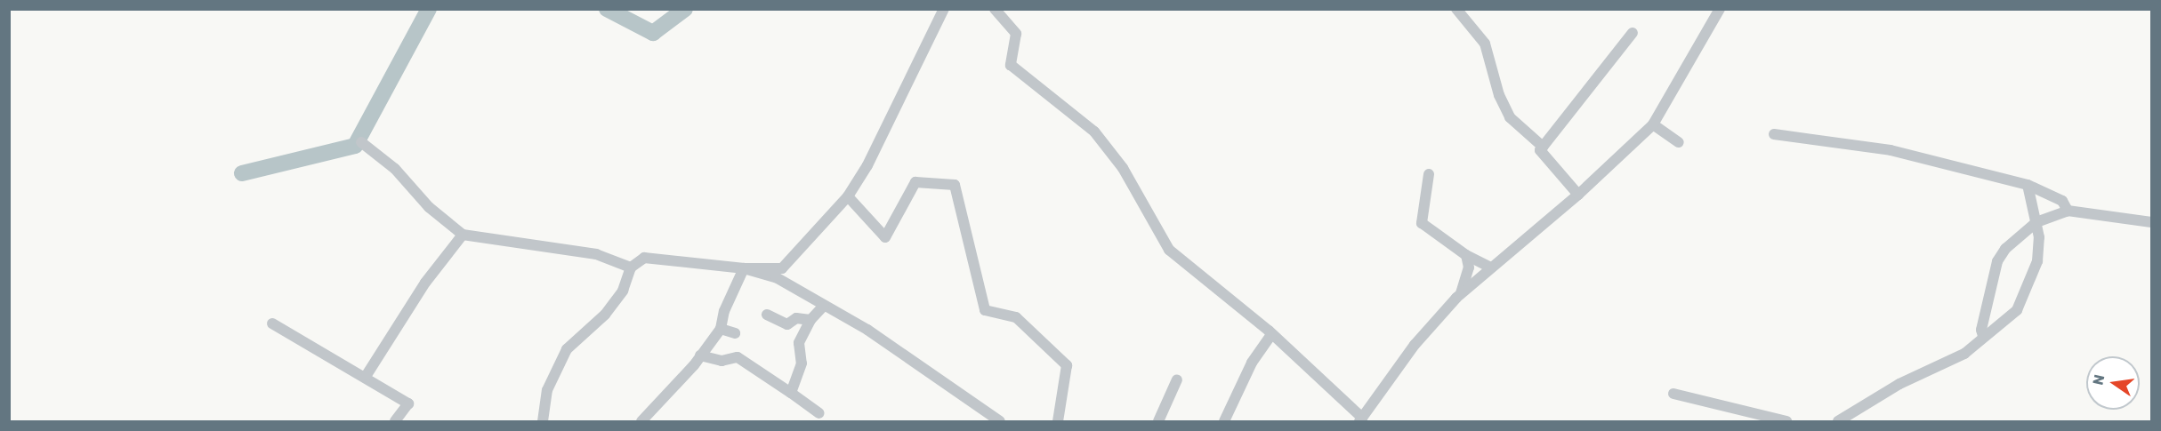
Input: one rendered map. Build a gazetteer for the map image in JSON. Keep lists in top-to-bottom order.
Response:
{
  "north": "left"
}
